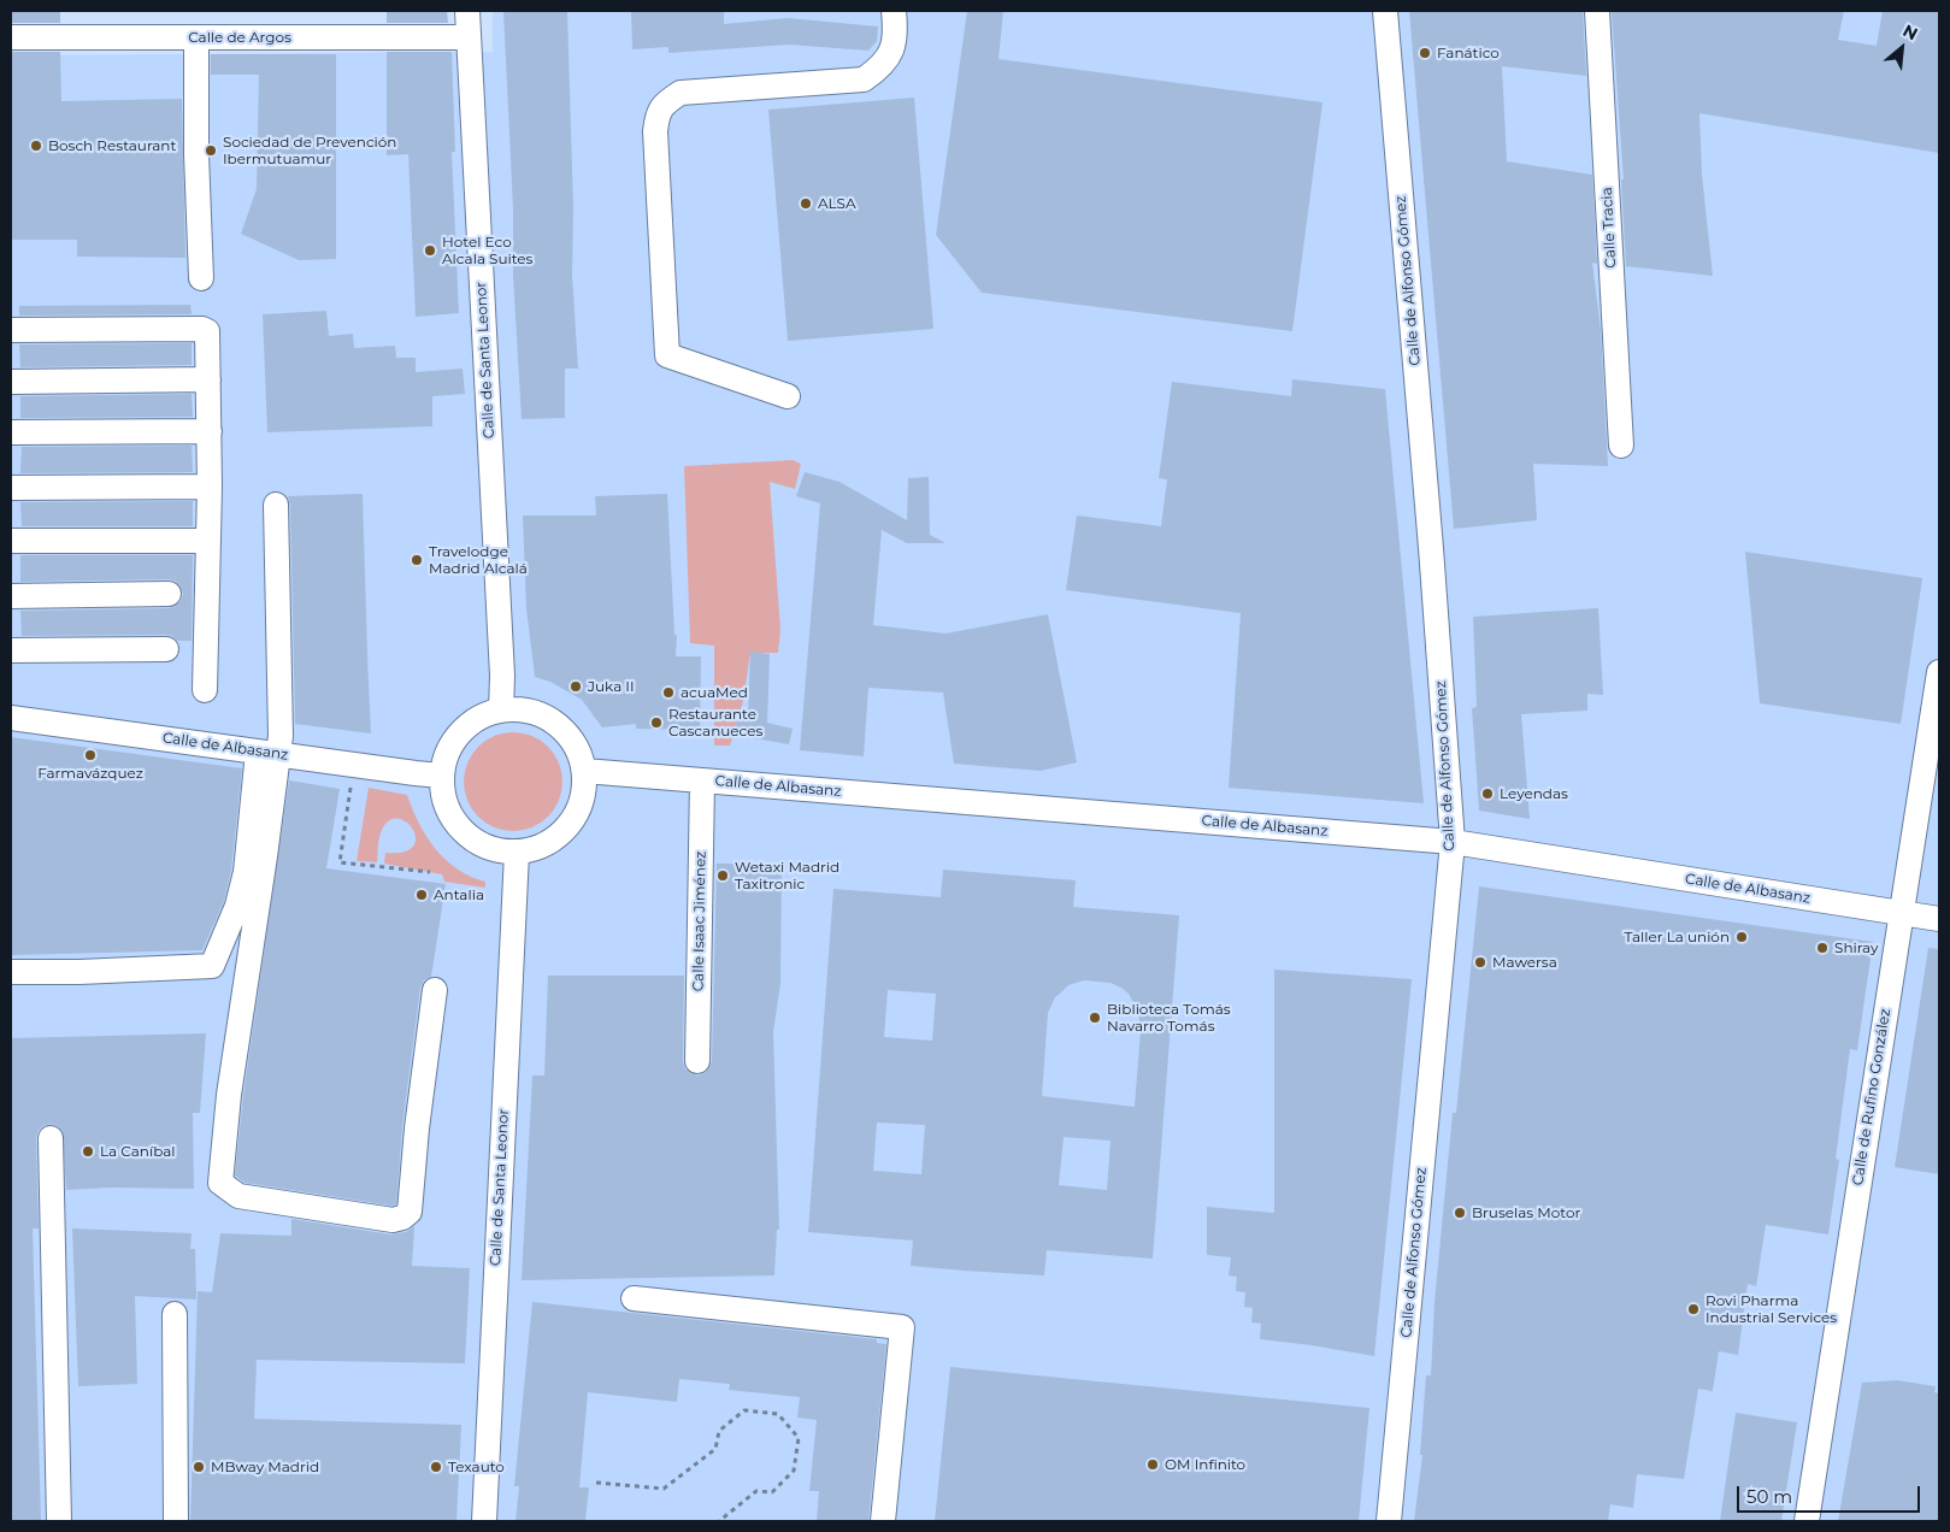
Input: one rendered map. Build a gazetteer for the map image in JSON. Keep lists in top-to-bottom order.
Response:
{
  "streets": {
    "street": [
      "Calle de Argos",
      "Calle Tracia",
      "Calle de Alfonso Gómez",
      "Calle de Santa Leonor",
      "Calle de Albasanz",
      "Calle Isaac Jiménez",
      "Calle de Rufino González"
    ]
  },
  "crossings": [
    ["Calle de Argos", "Calle de Santa Leonor"],
    ["Calle de Alfonso Gómez", "Calle de Albasanz"],
    ["Calle de Santa Leonor", "Calle de Albasanz"],
    ["Calle de Albasanz", "Calle Isaac Jiménez"],
    ["Calle de Albasanz", "Calle de Rufino González"]
  ],
  "places": [
    "Fanático",
    "Bosch Restaurant",
    "Sociedad de Prevención Ibermutuamur",
    "ALSA",
    "Hotel Eco Alcala Suites",
    "Travelodge Madrid Alcalá",
    "Juka II",
    "acuaMed",
    "Restaurante Cascanueces",
    "Farmavázquez",
    "Leyendas",
    "Wetaxi Madrid Taxitronic",
    "Antalia",
    "Taller La unión",
    "Shiray",
    "Mawersa",
    "Biblioteca Tomás Navarro Tomás",
    "La Caníbal",
    "Bruselas Motor",
    "Rovi Pharma Industrial Services",
    "OM Infinito",
    "MBway Madrid",
    "Texauto"
  ],
  "scale_bar": "50 m",
  "north": "top right"
}
